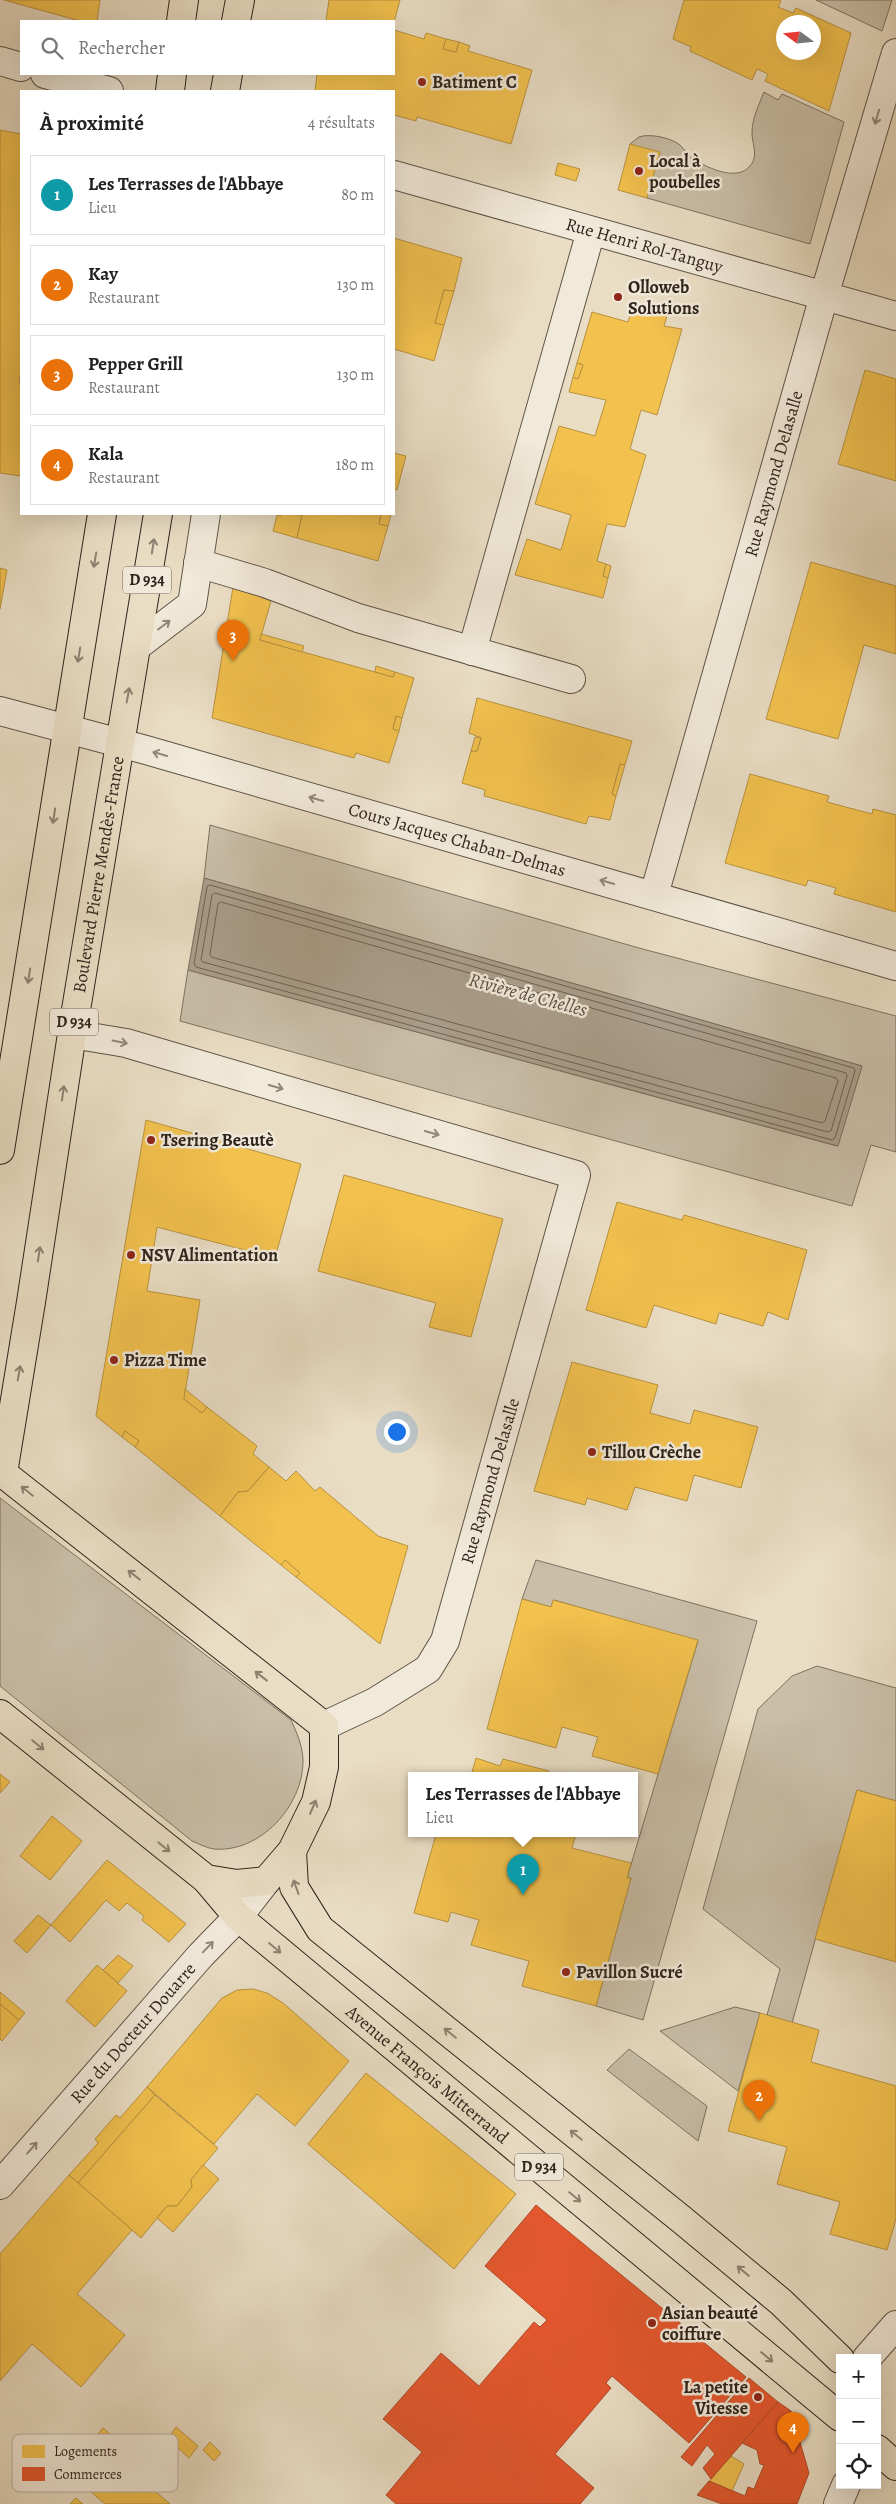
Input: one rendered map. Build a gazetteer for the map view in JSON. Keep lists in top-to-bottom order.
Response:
{
  "streets": {
    "main road": ["D 934", "Boulevard Pierre Mendès-France", "Avenue François Mitterrand"],
    "street": [
      "Rue Henri Rol-Tanguy",
      "Rue Raymond Delasalle",
      "Cours Jacques Chaban-Delmas",
      "Rue du Docteur Douarre"
    ]
  },
  "crossings": [
    ["Rue Henri Rol-Tanguy", "Rue Raymond Delasalle"],
    ["Rue Raymond Delasalle", "Cours Jacques Chaban-Delmas"],
    ["Rue Raymond Delasalle", "Boulevard Pierre Mendès-France"],
    ["Cours Jacques Chaban-Delmas", "Boulevard Pierre Mendès-France"],
    ["Rue du Docteur Douarre", "Avenue François Mitterrand"]
  ],
  "one_way": ["Rue du Docteur Douarre"],
  "water": ["Rivière de Chelles"],
  "places": [
    "Batiment C",
    "Local à poubelles",
    "Olloweb Solutions",
    "Tsering Beautè",
    "NSV Alimentation",
    "Pizza Time",
    "Tillou Crèche",
    "Pavillon Sucré",
    "Asian beauté coiffure",
    "La petite Vitesse"
  ],
  "legend": ["Logements", "Commerces"],
  "north": "left",
  "page": {
    "search": "Rechercher",
    "heading": ["À proximité", "4 résultats"],
    "list": [
      {
        "mark": "1",
        "name": "Les Terrasses de l'Abbaye",
        "note": "Lieu",
        "value": "80 m"
      },
      {
        "mark": "2",
        "name": "Kay",
        "note": "Restaurant",
        "value": "130 m"
      },
      {
        "mark": "3",
        "name": "Pepper Grill",
        "note": "Restaurant",
        "value": "130 m"
      },
      {
        "mark": "4",
        "name": "Kala",
        "note": "Restaurant",
        "value": "180 m"
      }
    ],
    "pins": [
      "3",
      "1",
      "2",
      "4"
    ],
    "popup": ["Les Terrasses de l'Abbaye", "Lieu"],
    "map_buttons": ["+", "−"]
  }
}
